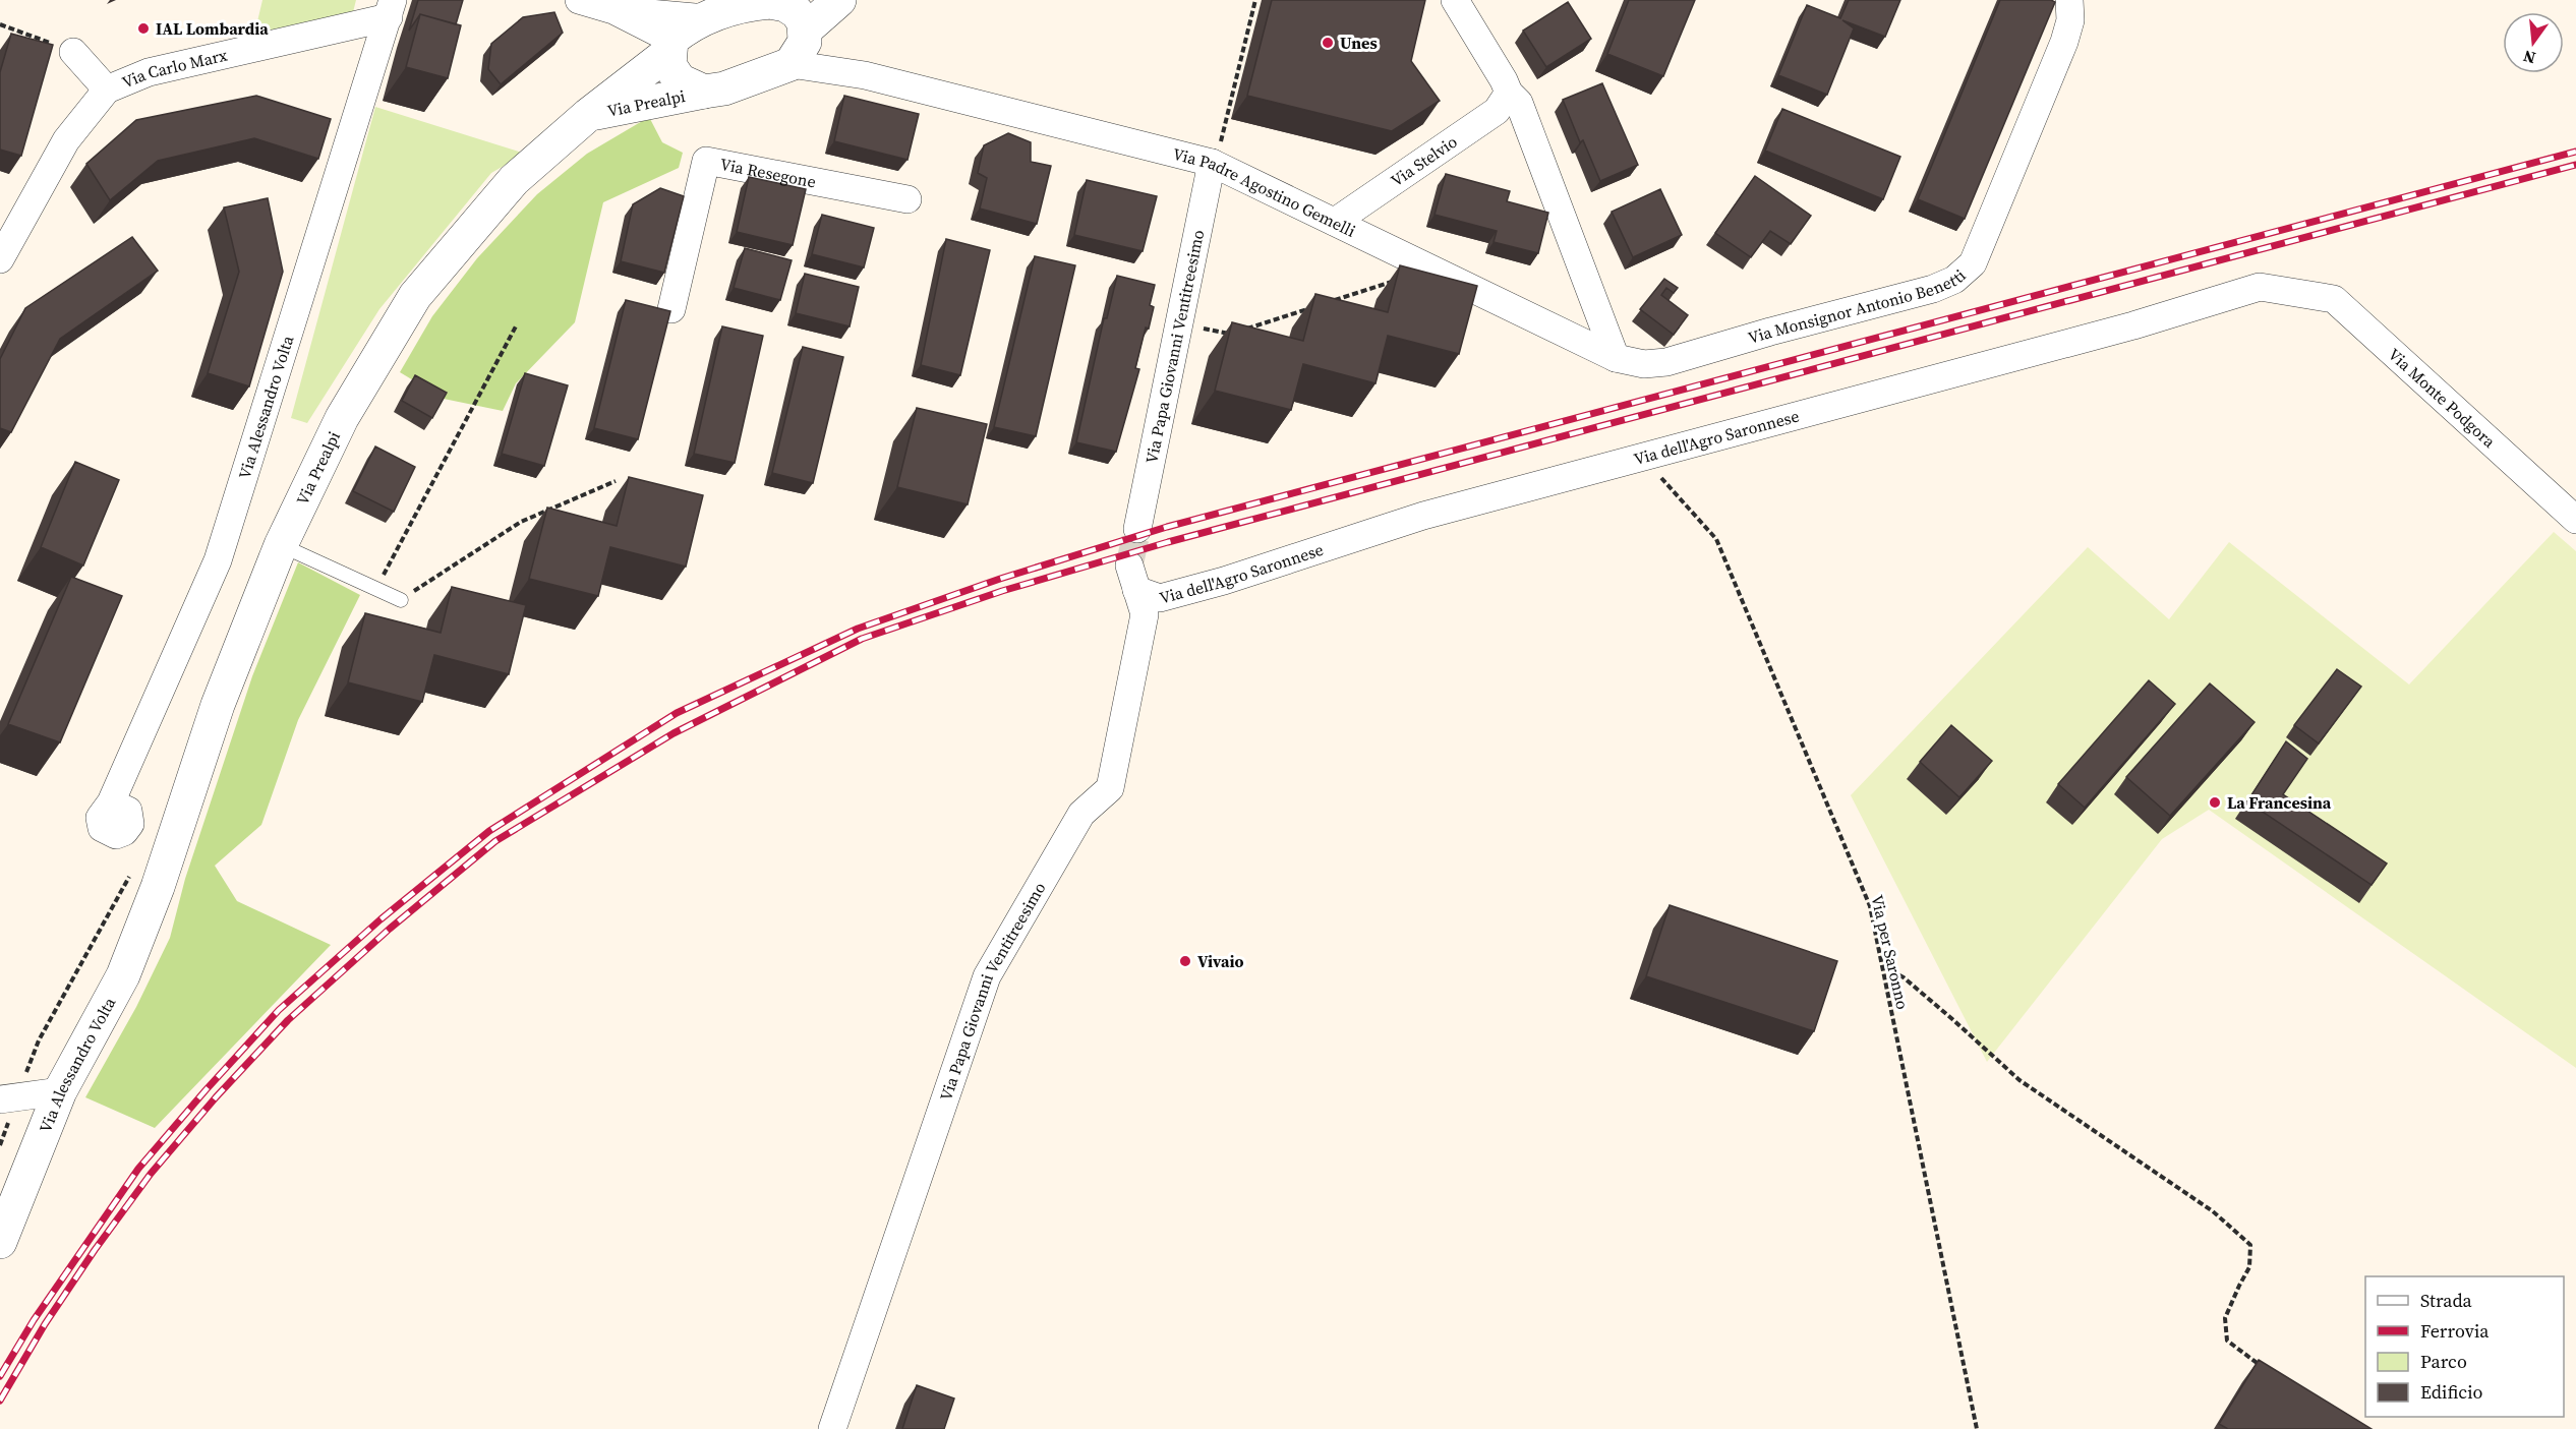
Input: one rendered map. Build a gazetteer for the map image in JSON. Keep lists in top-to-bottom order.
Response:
{
  "streets": {
    "street": [
      "Via Carlo Marx",
      "Via Prealpi",
      "Via Stelvio",
      "Via Resegone",
      "Via Padre Agostino Gemelli",
      "Via Monsignor Antonio Benetti",
      "Via Papa Giovanni Ventitreesimo",
      "Via Monte Podgora",
      "Via Alessandro Volta",
      "Via dell'Agro Saronnese"
    ],
    "path": ["Via per Saronno"]
  },
  "crossings": [
    ["Via Carlo Marx", "Via Alessandro Volta"],
    ["Via Prealpi", "Via Padre Agostino Gemelli"],
    ["Via Prealpi", "Via Alessandro Volta"],
    ["Via Stelvio", "Via Padre Agostino Gemelli"],
    ["Via Padre Agostino Gemelli", "Via Monsignor Antonio Benetti"],
    ["Via Padre Agostino Gemelli", "Via Papa Giovanni Ventitreesimo"],
    ["Via Papa Giovanni Ventitreesimo", "Via dell'Agro Saronnese"],
    ["Via Monte Podgora", "Via dell'Agro Saronnese"],
    ["Via dell'Agro Saronnese", "Via per Saronno"]
  ],
  "places": [
    "IAL Lombardia",
    "Unes",
    "La Francesina",
    "Vivaio"
  ],
  "legend": [
    "Strada",
    "Ferrovia",
    "Parco",
    "Edificio"
  ],
  "north": "bottom"
}
